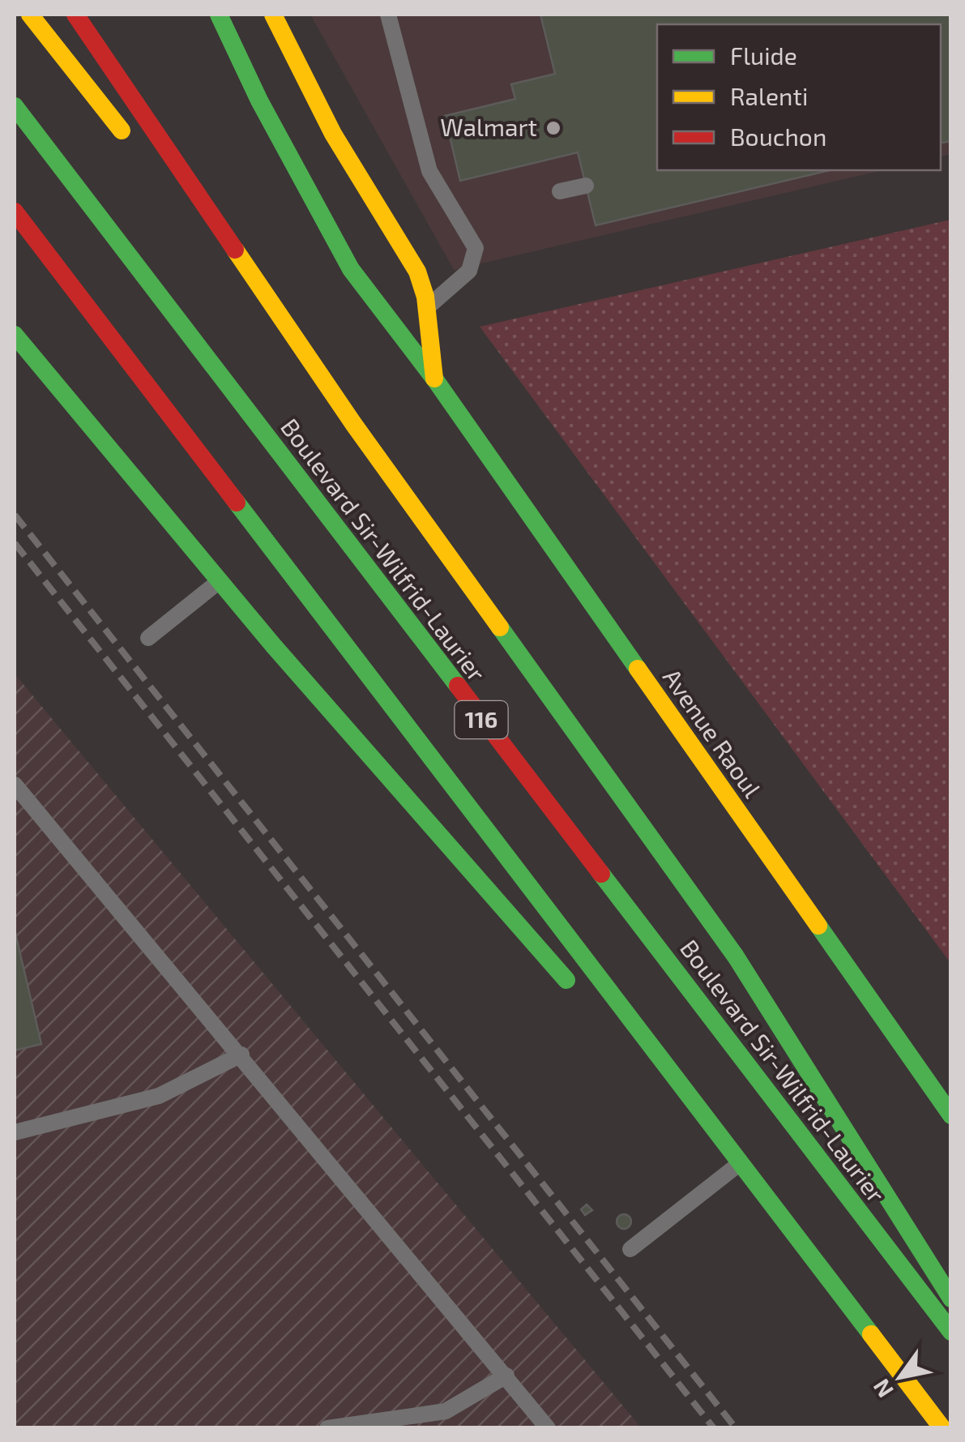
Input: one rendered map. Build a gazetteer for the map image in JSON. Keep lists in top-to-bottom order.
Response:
{
  "streets": {
    "main road": ["Boulevard Sir-Wilfrid-Laurier", "116", "Avenue Raoul"]
  },
  "places": ["Walmart"],
  "legend": ["Fluide", "Ralenti", "Bouchon"],
  "north": "bottom left"
}
